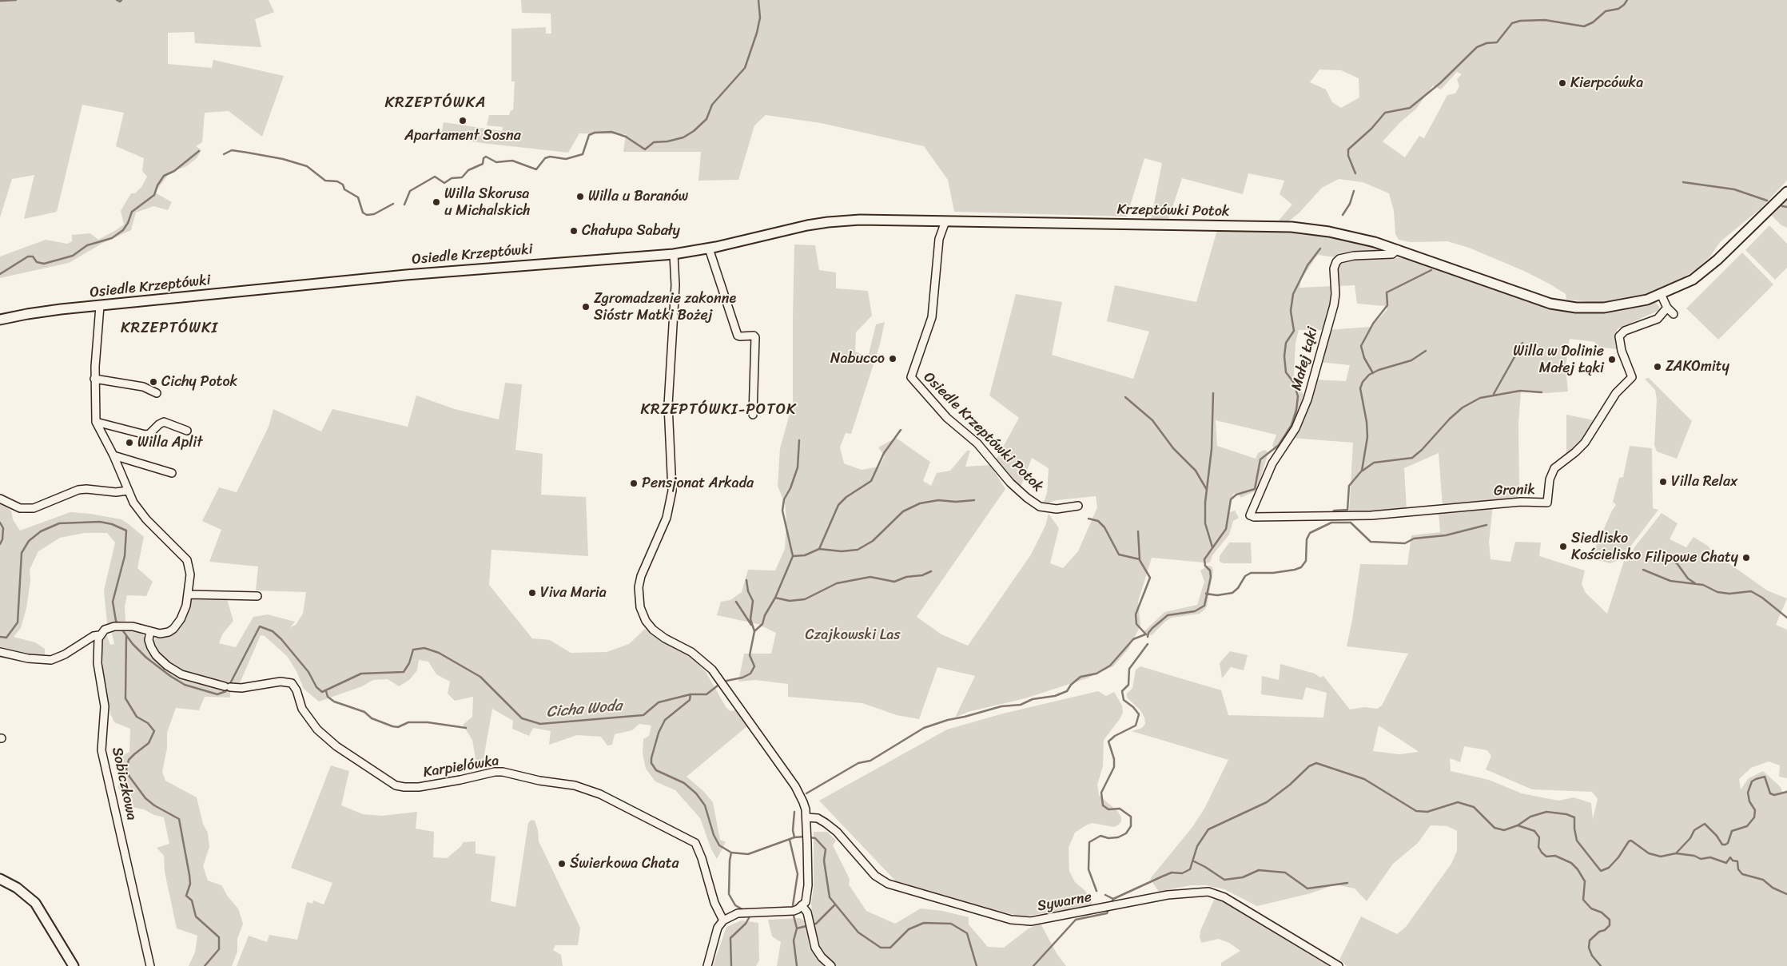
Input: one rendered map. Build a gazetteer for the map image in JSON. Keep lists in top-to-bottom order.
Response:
{
  "streets": {
    "main road": ["Krzeptówki Potok", "Osiedle Krzeptówki"],
    "street": [
      "Małej Łąki",
      "Osiedle Krzeptówki Potok",
      "Gronik",
      "Karpielówka",
      "Sobiczkowa",
      "Sywarne"
    ]
  },
  "crossings": [
    ["Krzeptówki Potok", "Osiedle Krzeptówki"],
    ["Krzeptówki Potok", "Małej Łąki"],
    ["Krzeptówki Potok", "Osiedle Krzeptówki Potok"],
    ["Osiedle Krzeptówki", "Osiedle Krzeptówki Potok"],
    ["Małej Łąki", "Gronik"]
  ],
  "districts": ["KRZEPTÓWKA", "KRZEPTÓWKI", "KRZEPTÓWKI-POTOK"],
  "water": ["Cicha Woda"],
  "parks": ["Czajkowski Las"],
  "places": [
    "Kierpcówka",
    "Apartament Sosna",
    "Willa u Baranów",
    "Willa Skorusa u Michalskich",
    "Chałupa Sabały",
    "Zgromadzenie zakonne Sióstr Matki Bożej",
    "Nabucco",
    "Willa w Dolinie Małej Łąki",
    "ZAKOmity",
    "Cichy Potok",
    "Willa Aplit",
    "Villa Relax",
    "Pensjonat Arkada",
    "Siedlisko Kościelisko",
    "Filipowe Chaty",
    "Viva Maria",
    "Świerkowa Chata"
  ]
}
